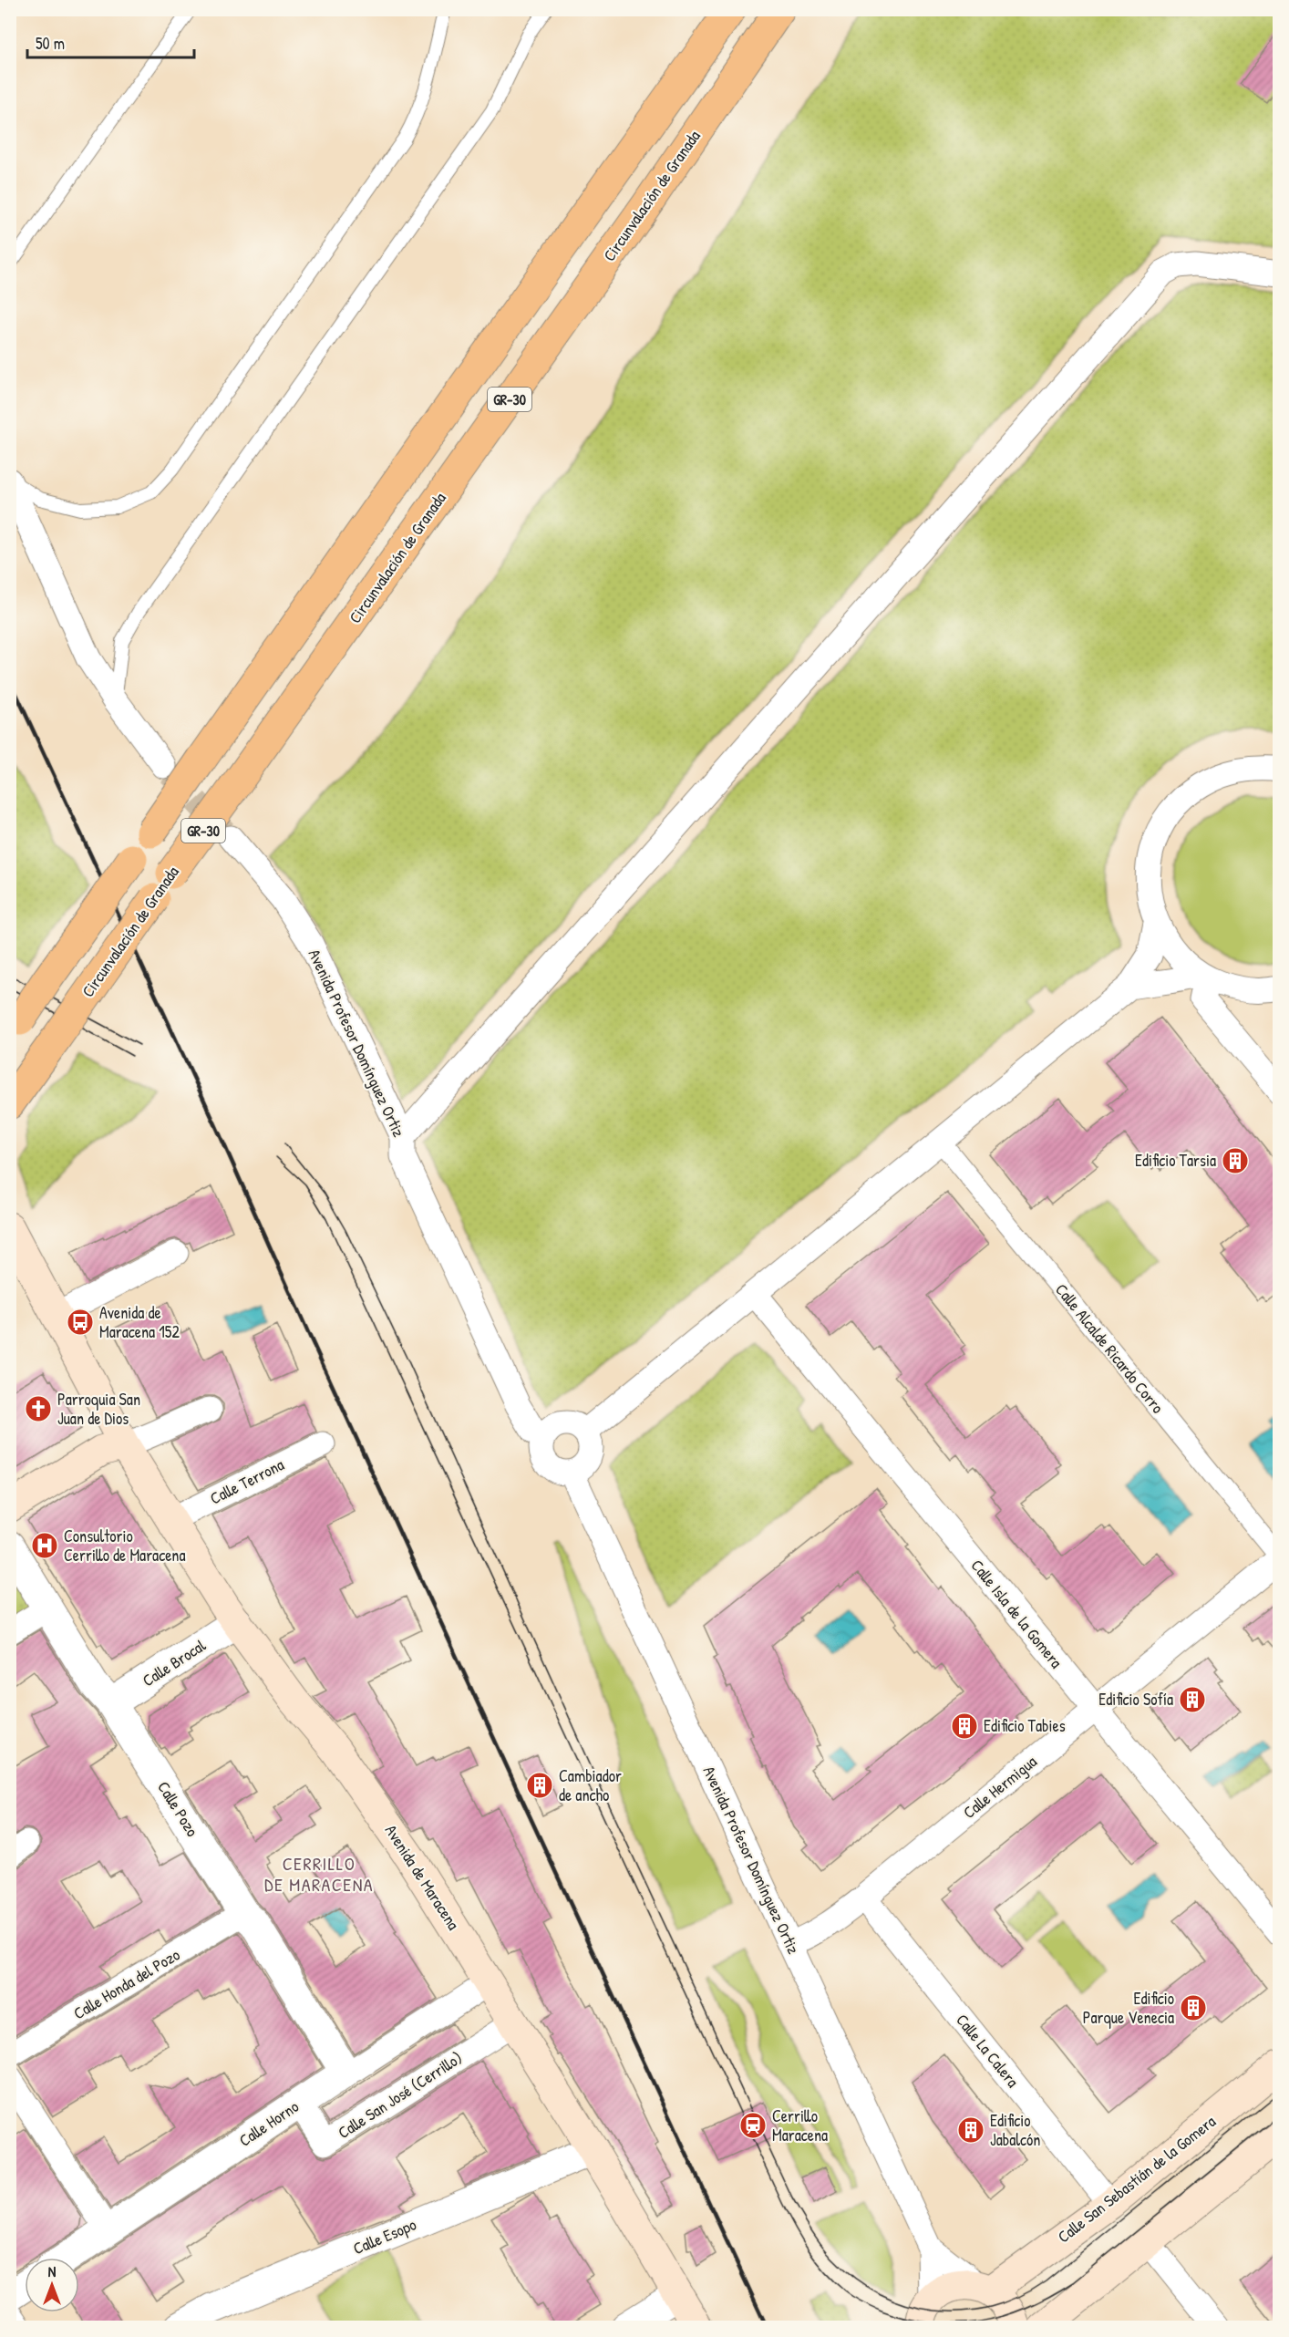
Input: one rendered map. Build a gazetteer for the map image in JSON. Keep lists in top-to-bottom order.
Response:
{
  "streets": {
    "highway": ["Circunvalación de Granada", "GR-30"],
    "main road": ["Avenida de Maracena", "Calle San Sebastián de la Gomera"],
    "street": [
      "Avenida Profesor Domínguez Ortiz",
      "Calle Alcalde Ricardo Corro",
      "Calle Terrona",
      "Calle Isla de la Gomera",
      "Calle Brocal",
      "Calle Hermigua",
      "Calle Pozo",
      "Calle Honda del Pozo",
      "Calle La Calera",
      "Calle San José (Cerrillo)",
      "Calle Horno",
      "Calle Esopo"
    ]
  },
  "crossings": [
    ["Avenida Profesor Domínguez Ortiz", "Calle Hermigua"],
    ["Avenida Profesor Domínguez Ortiz", "Calle San Sebastián de la Gomera"],
    ["Calle Alcalde Ricardo Corro", "Calle Hermigua"],
    ["Calle Terrona", "Avenida de Maracena"],
    ["Calle Isla de la Gomera", "Calle Hermigua"],
    ["Calle Brocal", "Calle Pozo"],
    ["Calle Brocal", "Avenida de Maracena"],
    ["Calle Hermigua", "Calle La Calera"],
    ["Calle Pozo", "Calle Honda del Pozo"],
    ["Calle Pozo", "Calle Horno"],
    ["Avenida de Maracena", "Calle San José (Cerrillo)"],
    ["Avenida de Maracena", "Calle Horno"],
    ["Avenida de Maracena", "Calle Esopo"],
    ["Calle La Calera", "Calle San Sebastián de la Gomera"],
    ["Calle San José (Cerrillo)", "Calle Horno"]
  ],
  "districts": ["CERRILLO DE MARACENA"],
  "places": {
    "building": [
      "Edificio Tarsia",
      "Edificio Sofía",
      "Edificio Tabies",
      "Cambiador de ancho",
      "Edificio Parque Venecia",
      "Edificio Jabalcón"
    ],
    "bus stop": ["Avenida de Maracena 152"],
    "church": ["Parroquia San Juan de Dios"],
    "hospital": ["Consultorio Cerrillo de Maracena"],
    "station": ["Cerrillo Maracena"]
  },
  "scale_bar": "50 m",
  "north": "top"
}
